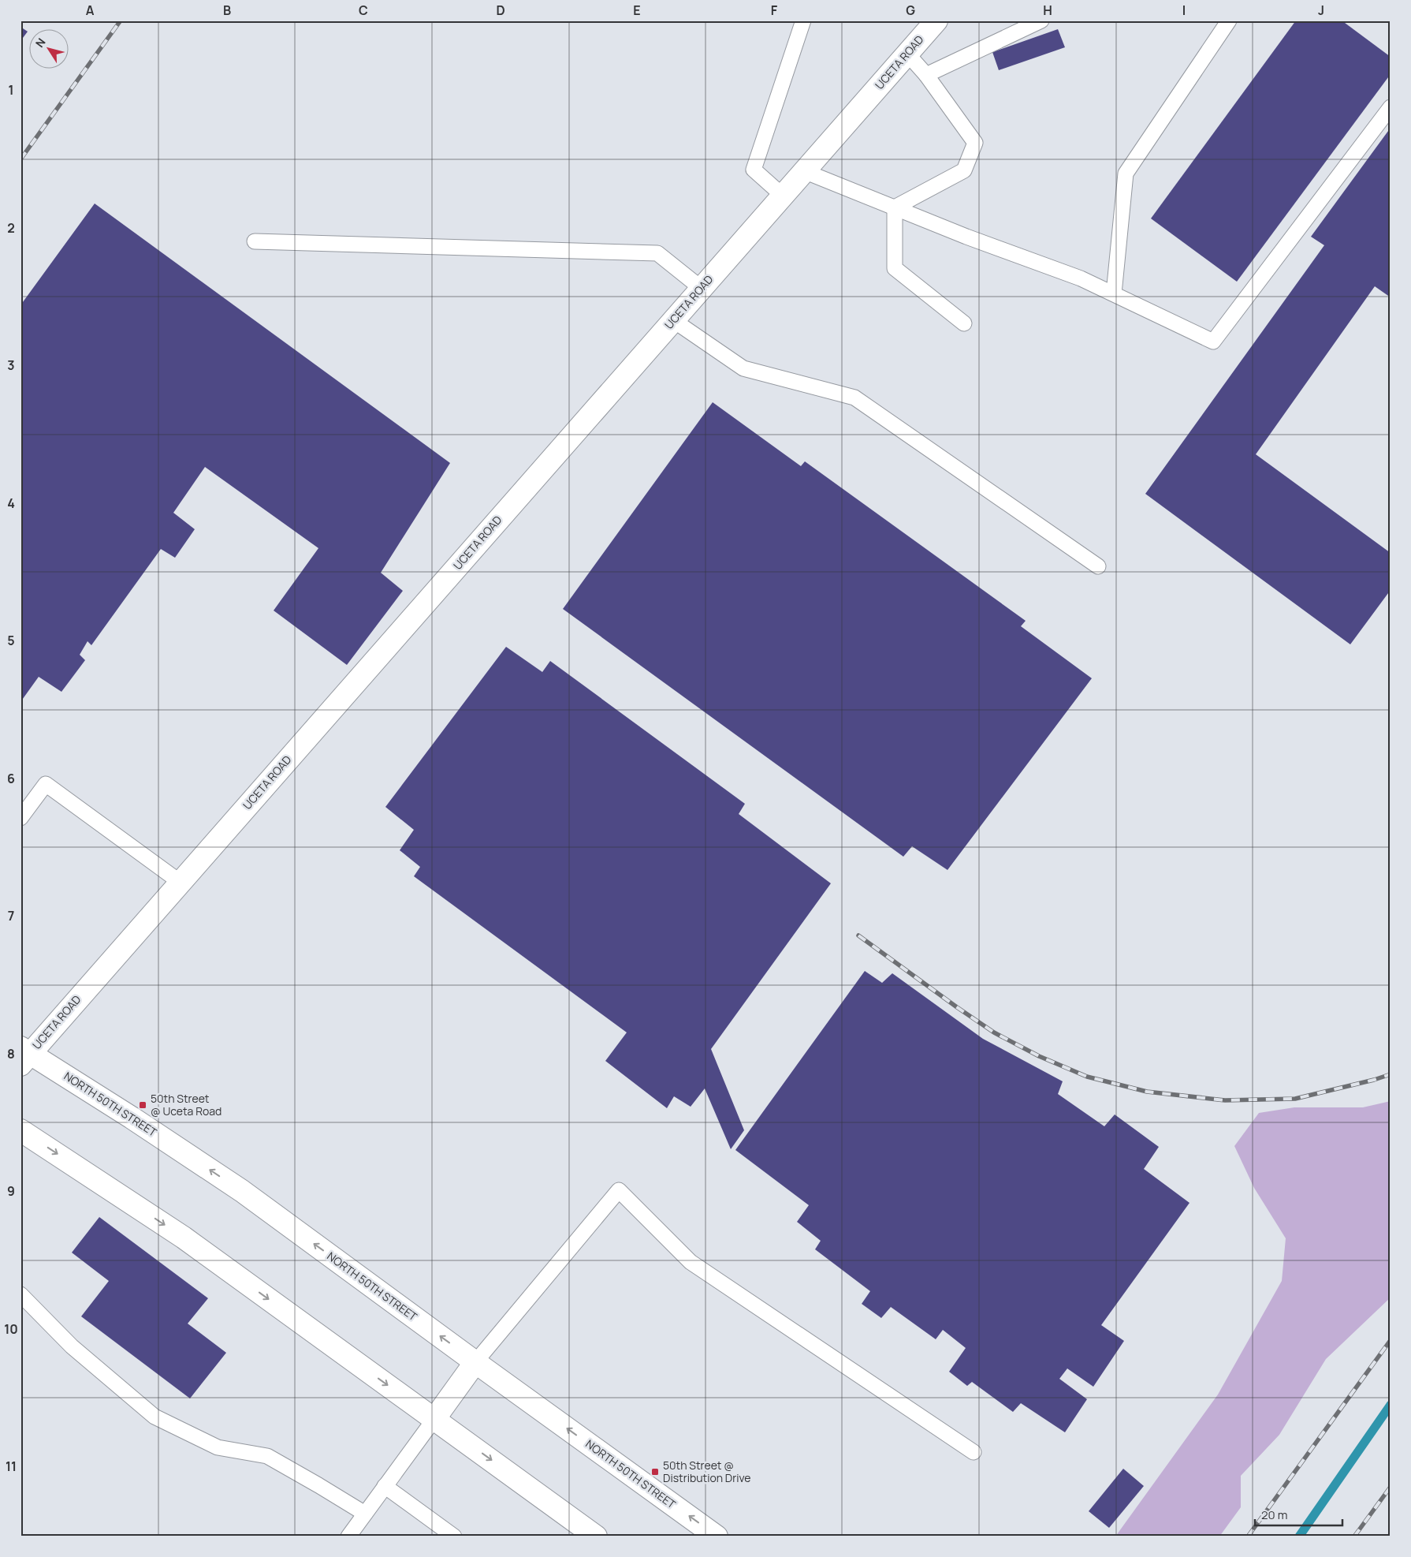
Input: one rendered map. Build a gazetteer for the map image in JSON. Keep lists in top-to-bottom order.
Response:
{
  "streets": {
    "main road": ["UCETA ROAD", "NORTH 50TH STREET"]
  },
  "crossings": [
    ["UCETA ROAD", "NORTH 50TH STREET"]
  ],
  "places": {
    "transit": ["50th Street @ Uceta Road", "50th Street @ Distribution Drive"]
  },
  "scale_bar": "20 m",
  "north": "top left",
  "grid": {
    "columns": [
      "A",
      "B",
      "C",
      "D",
      "E",
      "F",
      "G",
      "H",
      "I",
      "J"
    ],
    "rows": [
      "1",
      "2",
      "3",
      "4",
      "5",
      "6",
      "7",
      "8",
      "9",
      "10",
      "11"
    ]
  }
}
